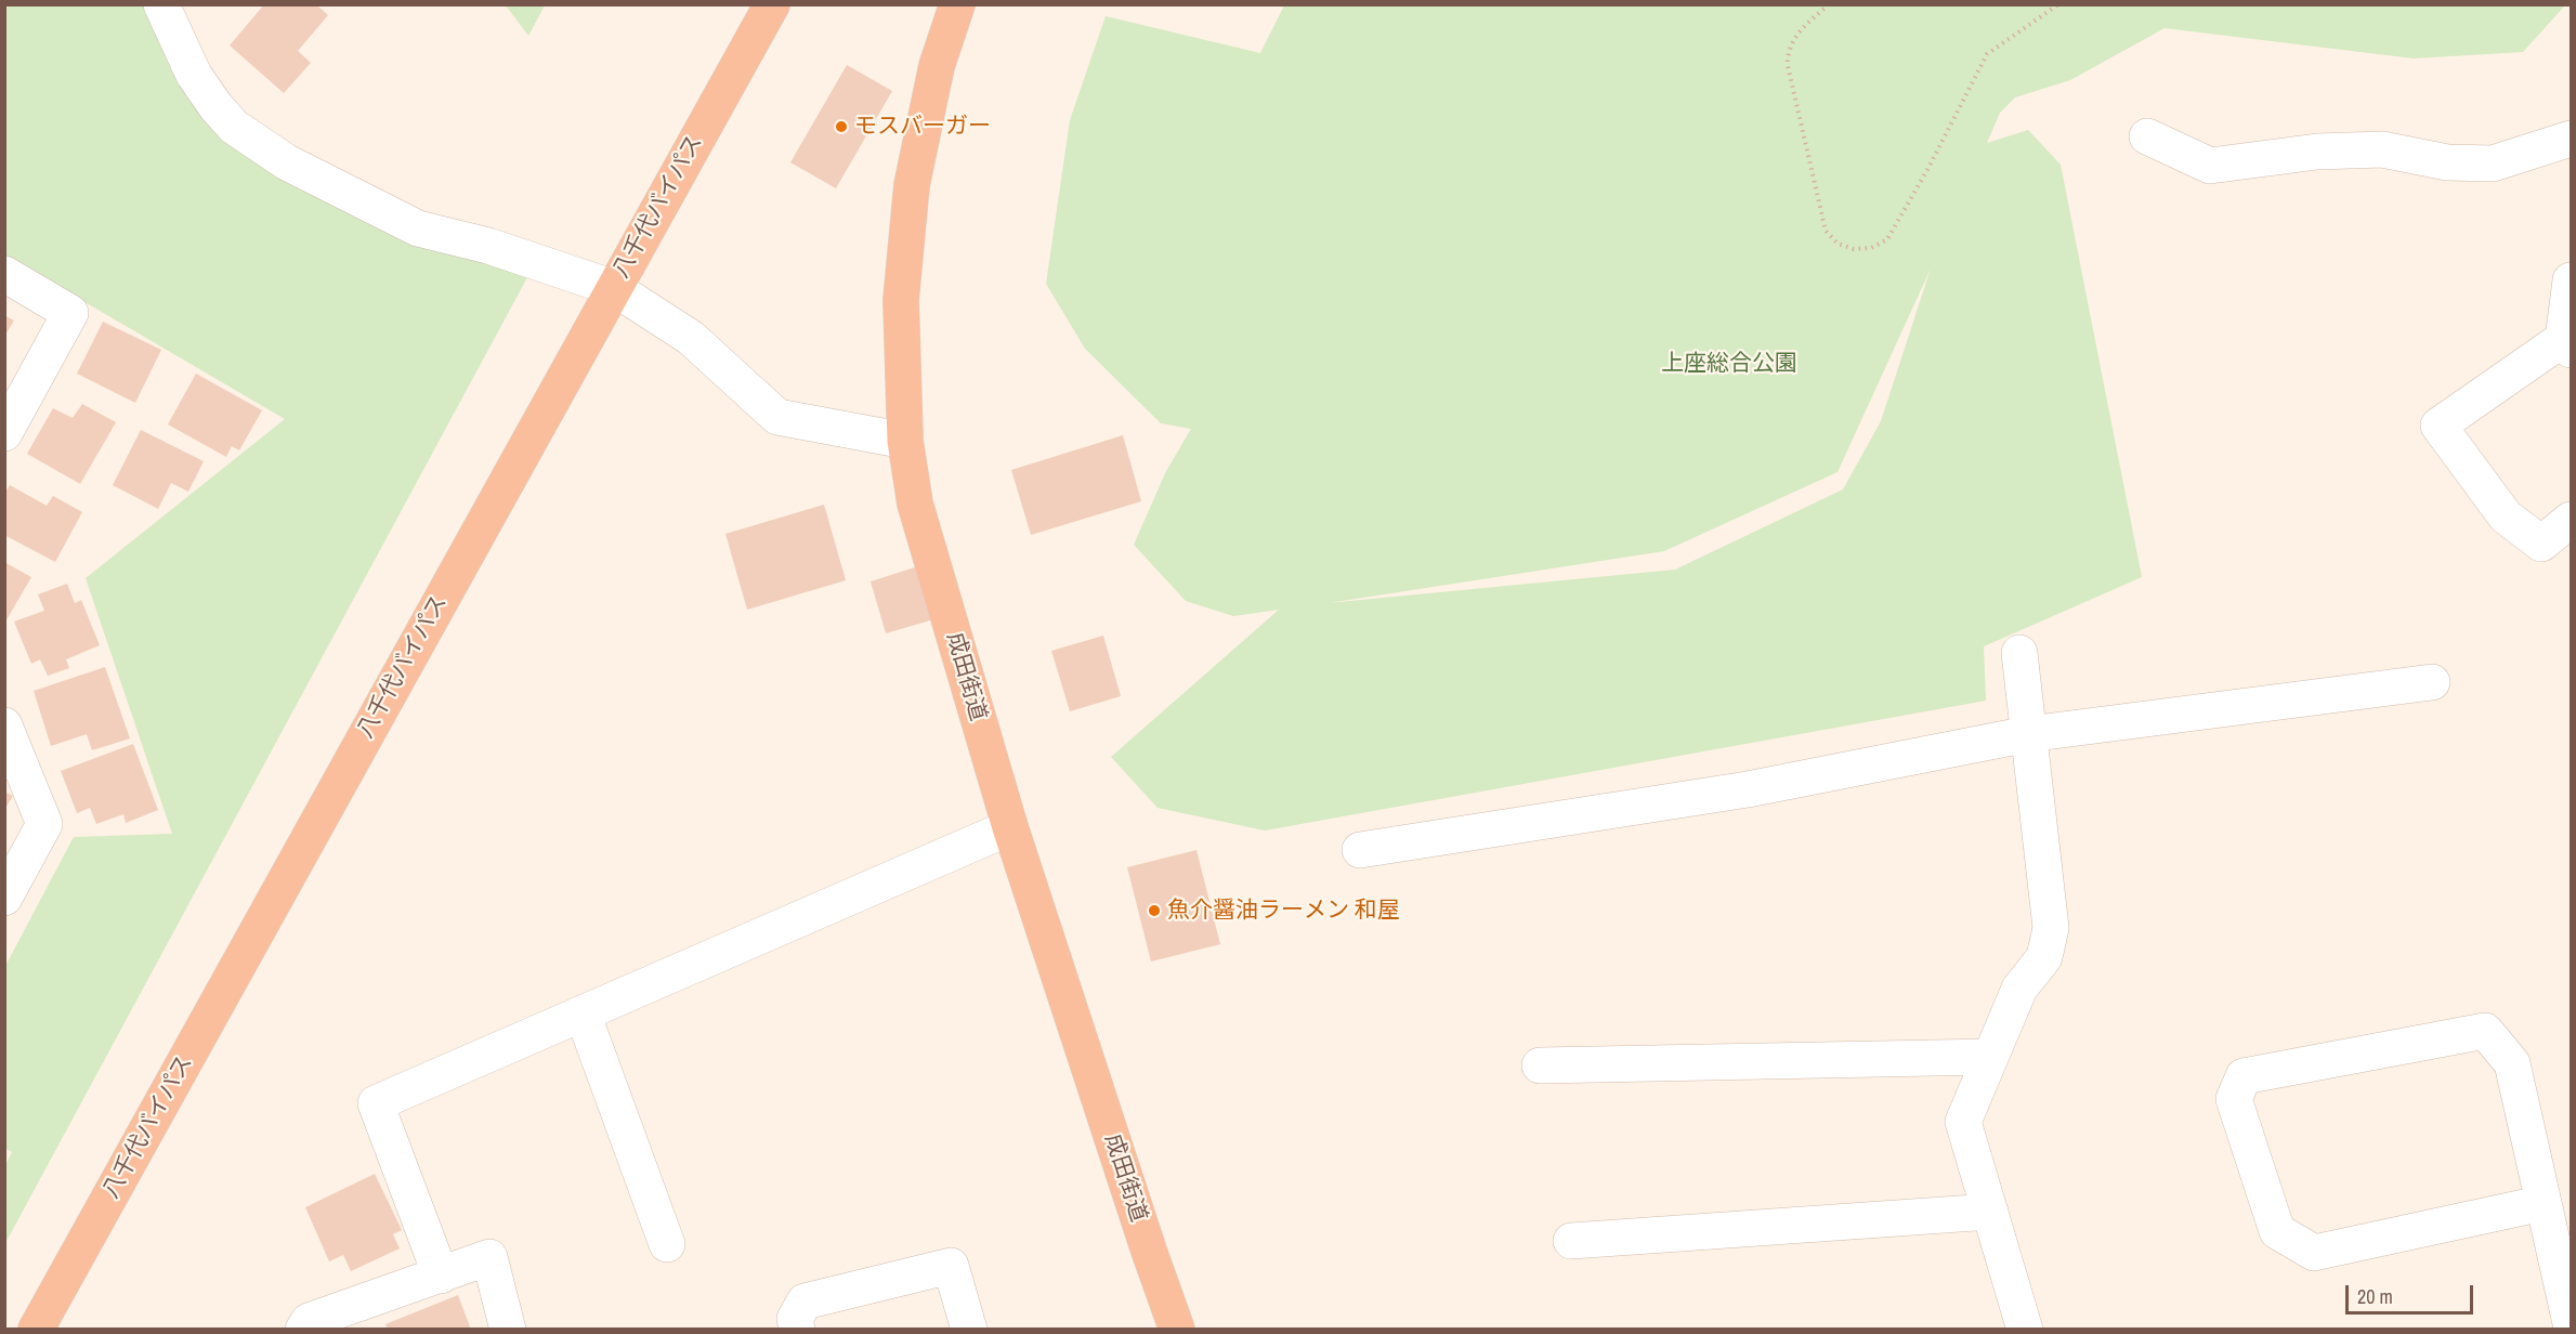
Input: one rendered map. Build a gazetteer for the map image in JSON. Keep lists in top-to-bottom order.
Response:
{
  "streets": {
    "highway": ["八千代バイパス", "成田街道"]
  },
  "parks": ["上座総合公園"],
  "places": ["モスバーガー", "魚介醤油ラーメン 和屋"],
  "scale_bar": "20 m"
}
